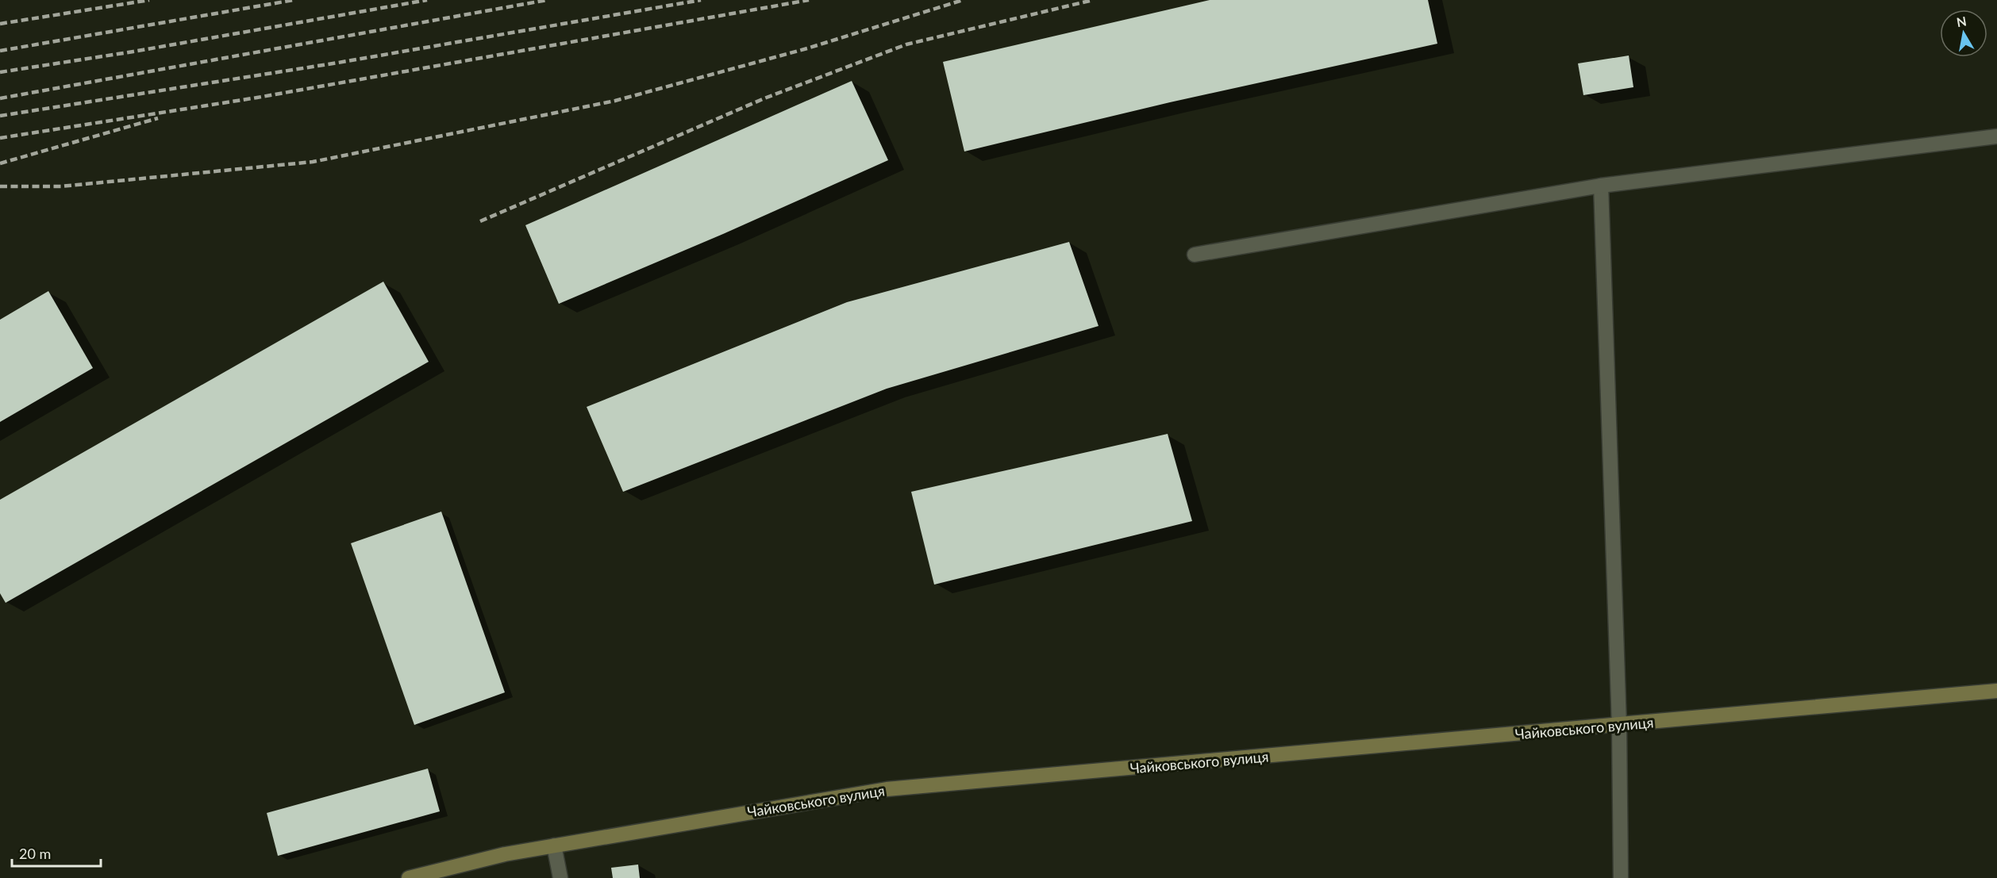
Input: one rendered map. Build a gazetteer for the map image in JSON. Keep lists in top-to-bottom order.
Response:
{
  "streets": {
    "main road": ["Чайковського вулиця"]
  },
  "scale_bar": "20 m",
  "north": "top"
}
